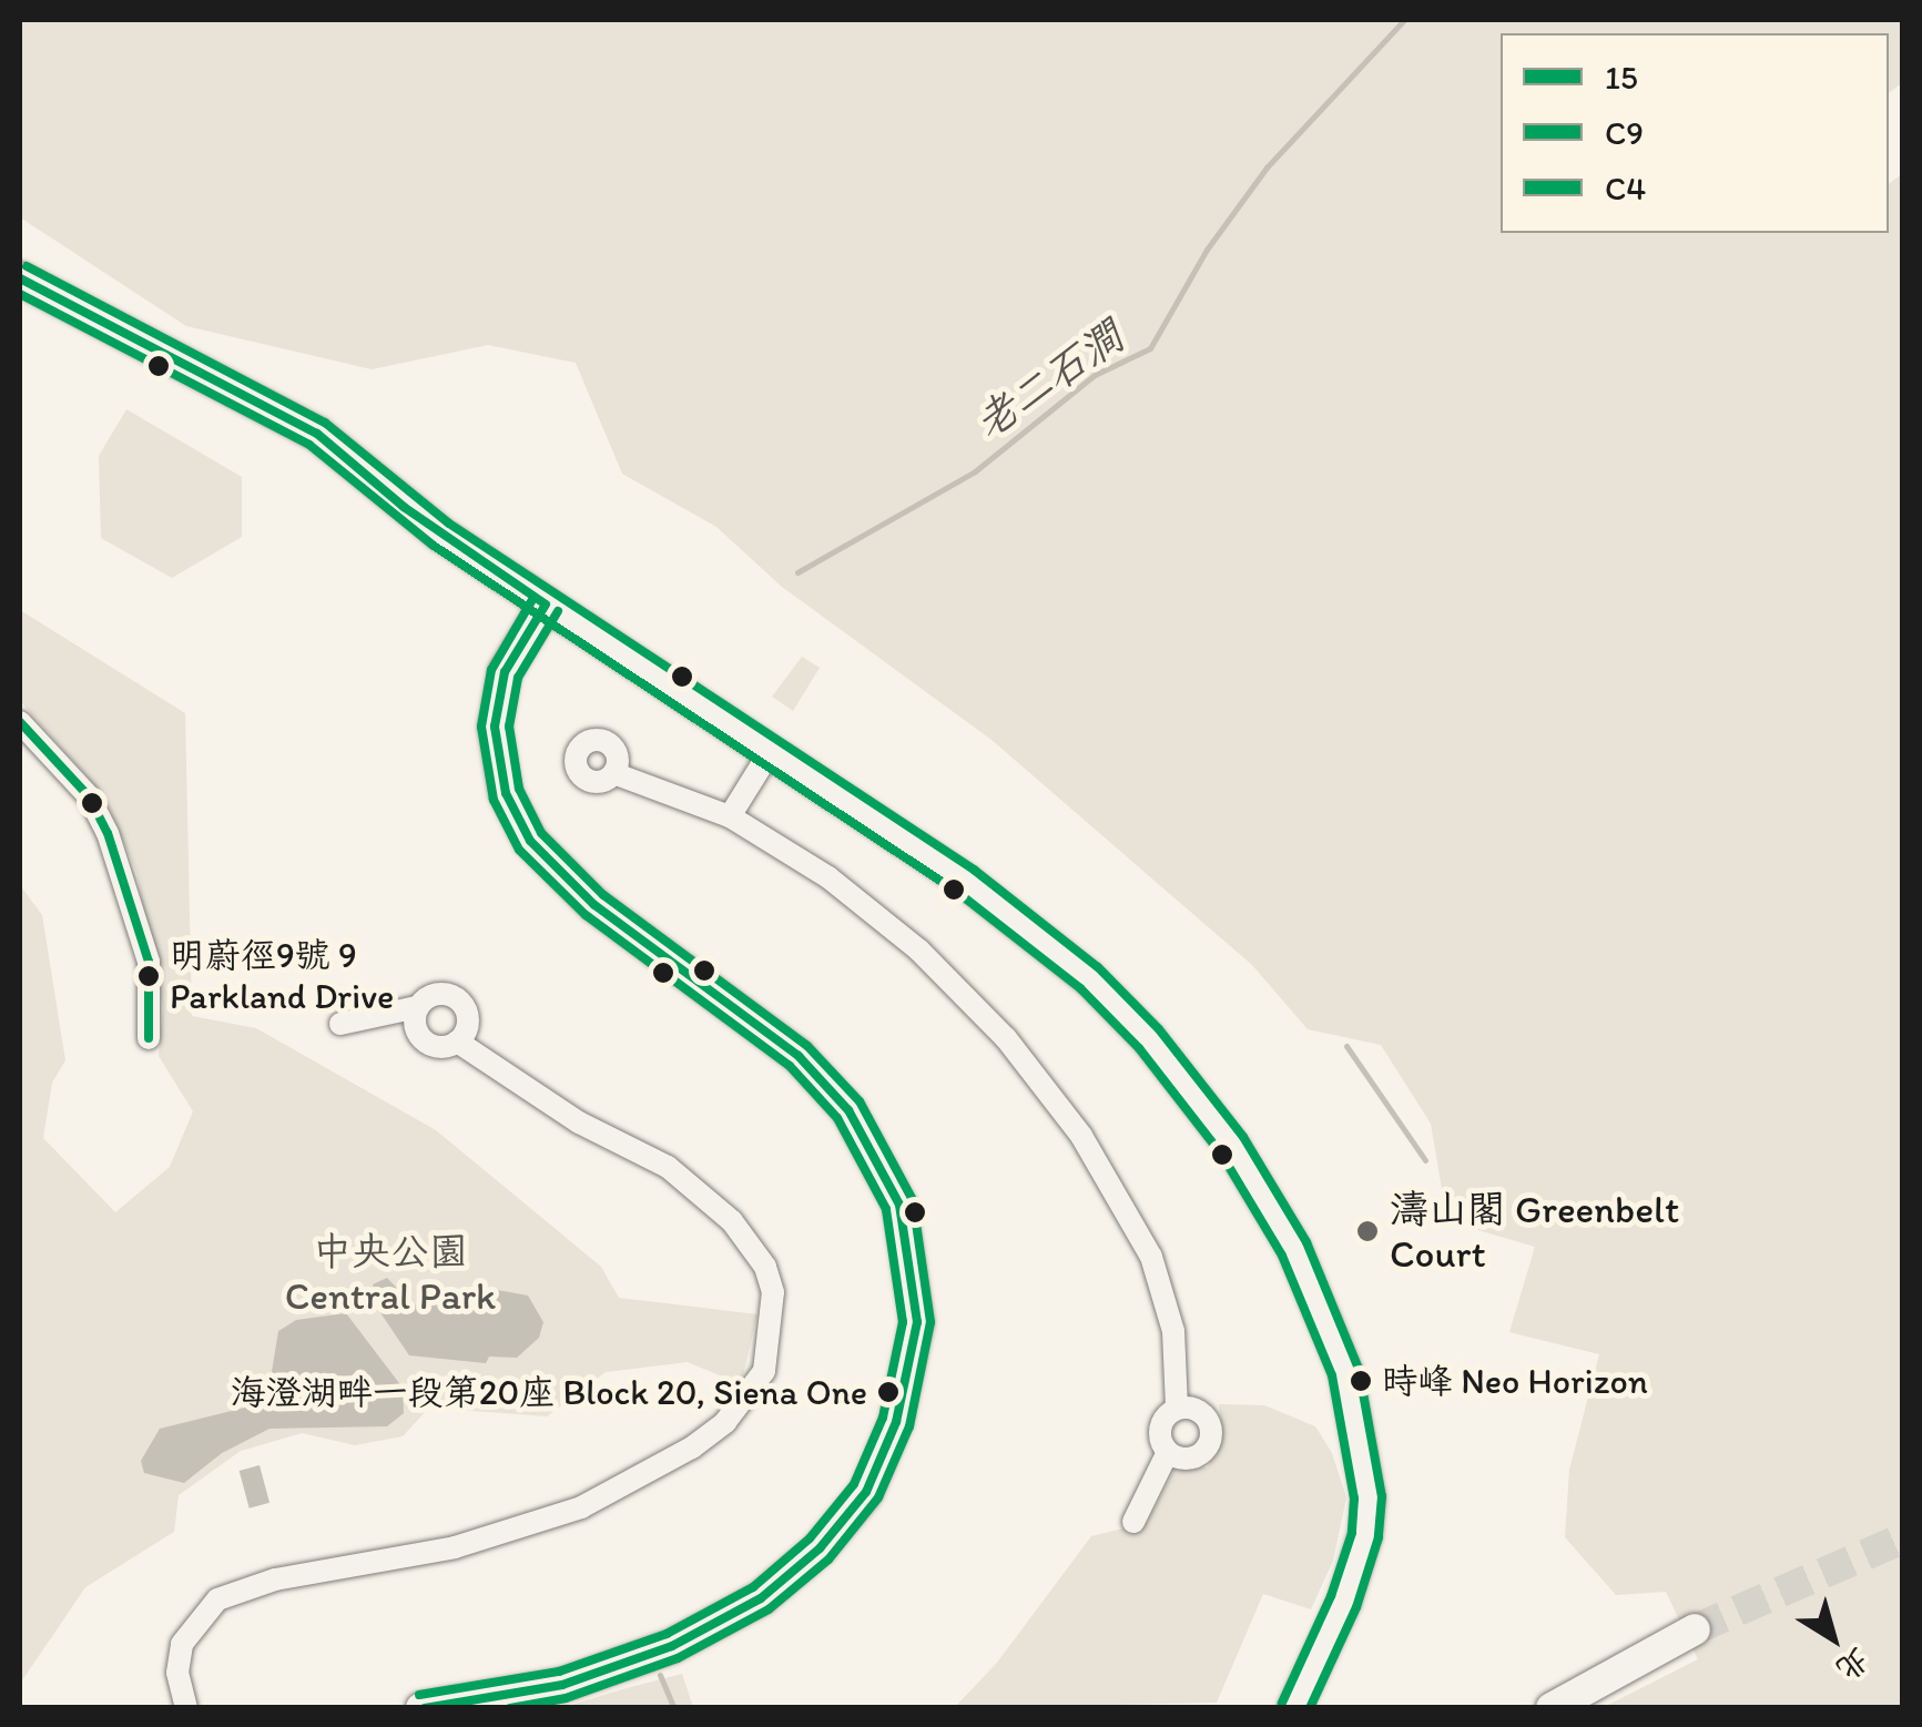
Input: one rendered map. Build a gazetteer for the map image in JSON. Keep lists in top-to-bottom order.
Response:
{
  "water": ["老二石澗"],
  "parks": ["中央公園 Central Park"],
  "places": [
    "明蔚徑9號 9 Parkland Drive",
    "濤山閣 Greenbelt Court",
    "時峰 Neo Horizon",
    "海澄湖畔一段第20座 Block 20, Siena One"
  ],
  "lines": ["transit line C4", "transit line 15", "transit line C9"],
  "legend": ["15", "C9", "C4"],
  "north": "bottom right"
}
